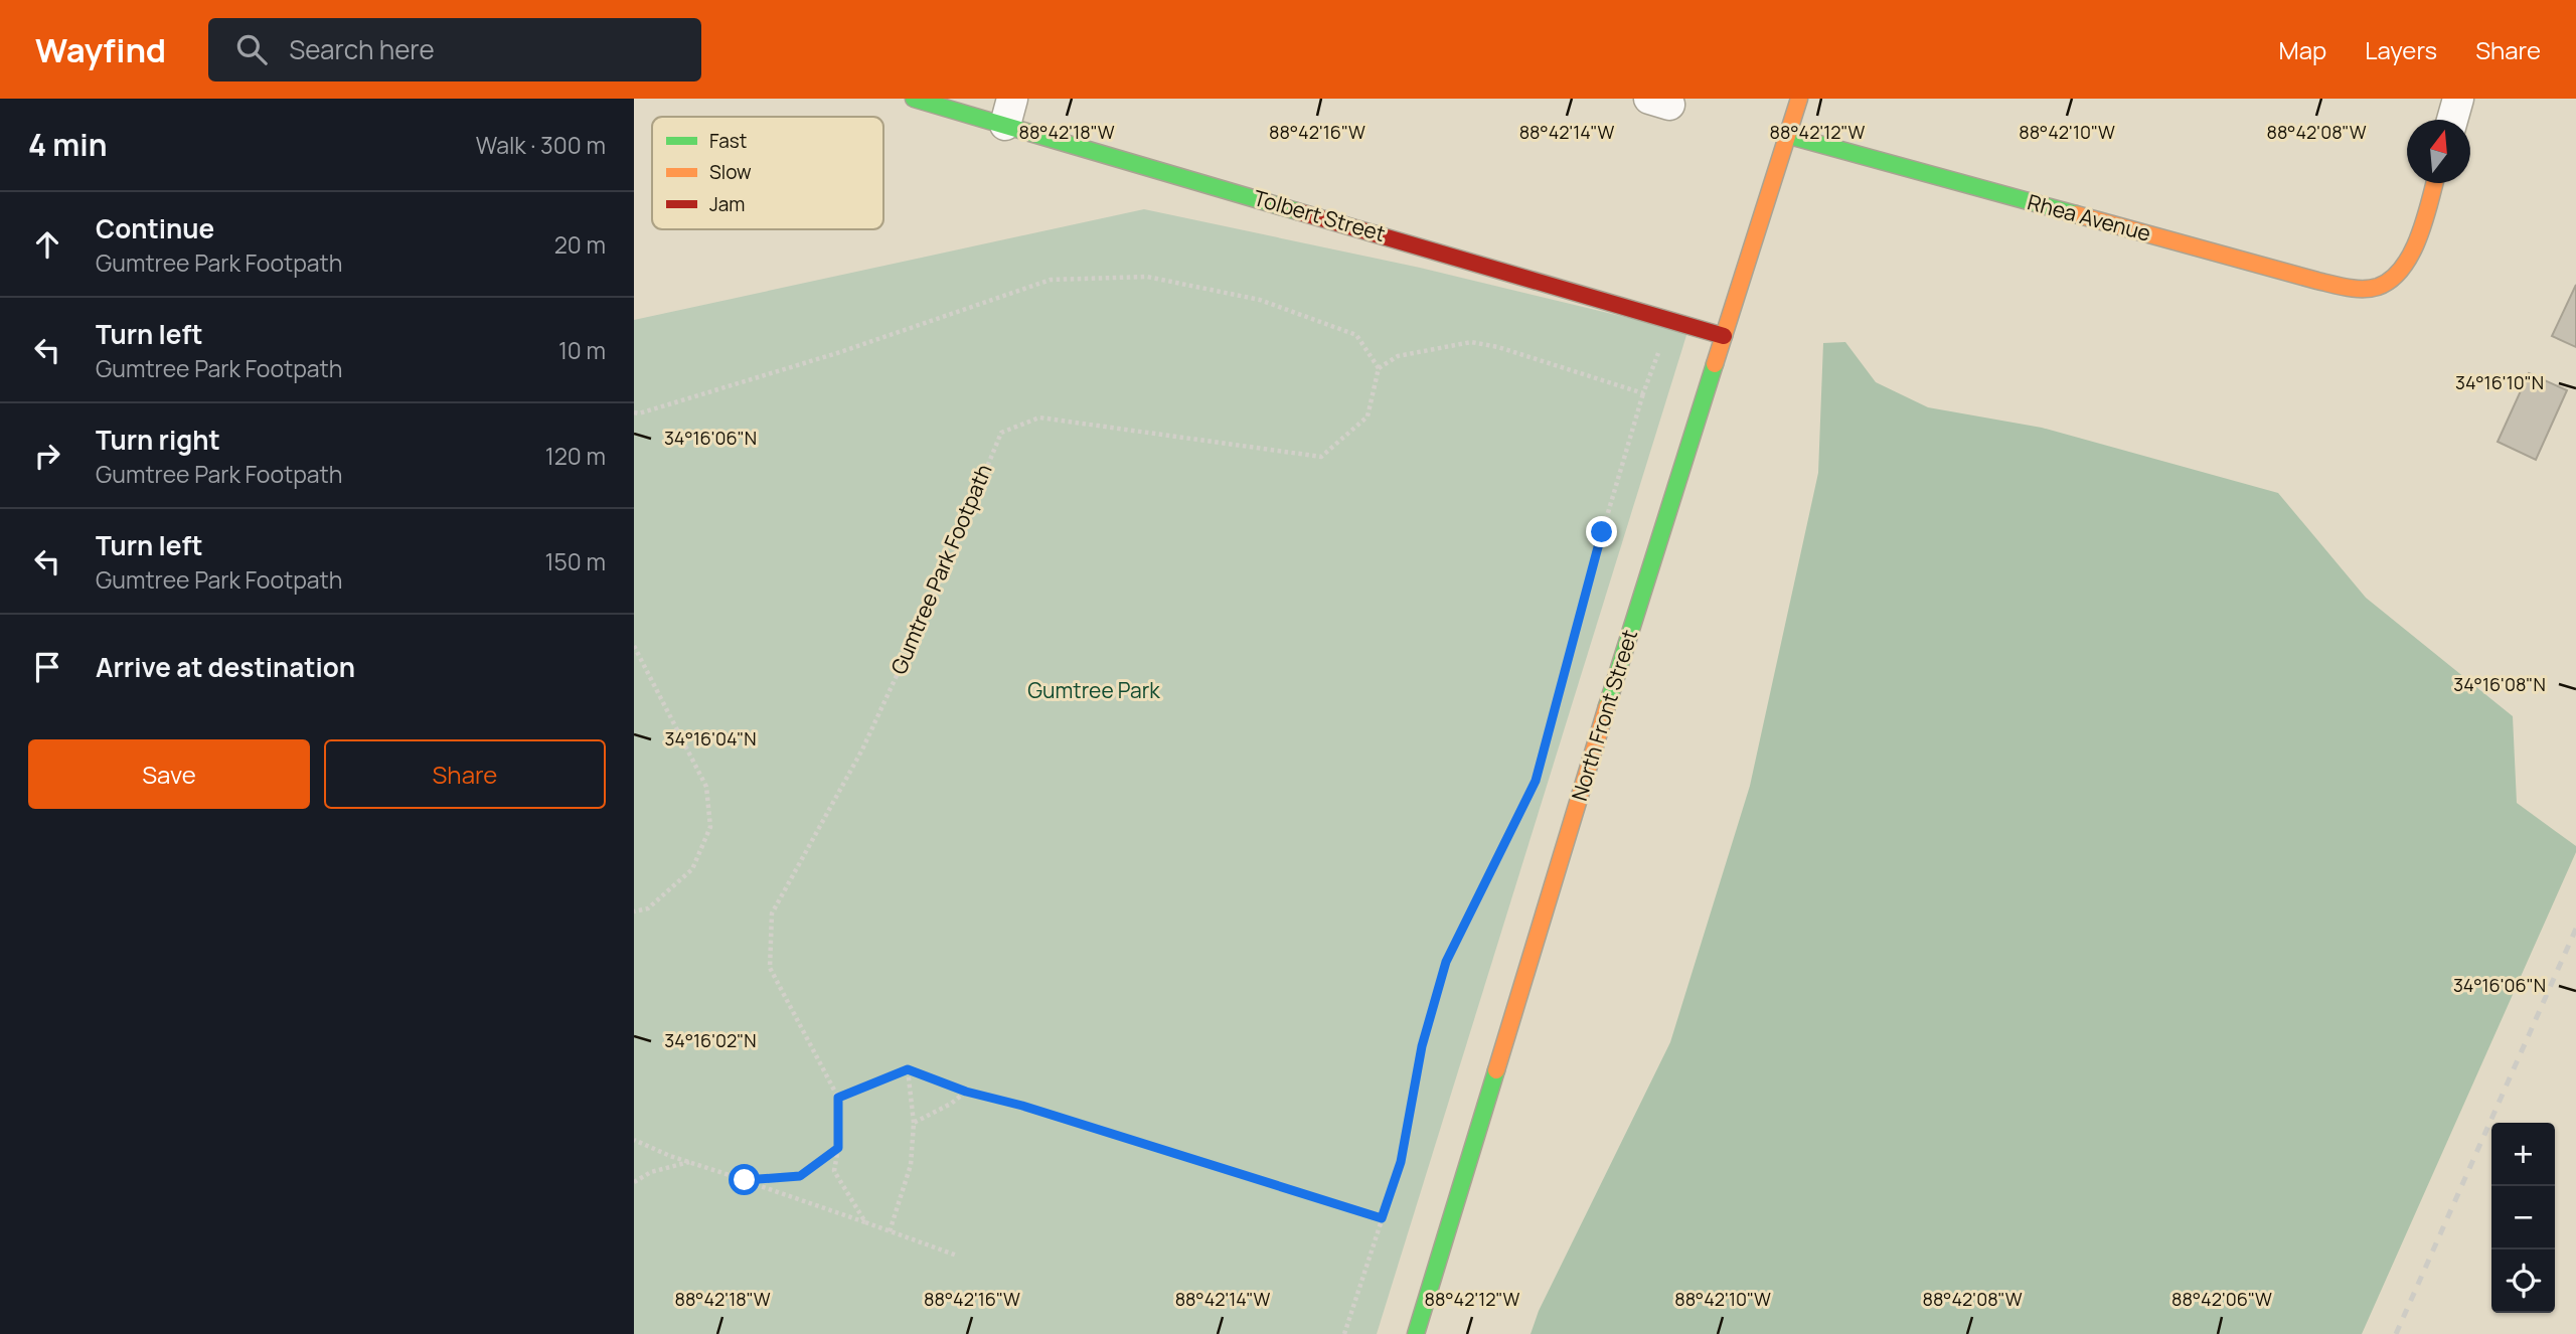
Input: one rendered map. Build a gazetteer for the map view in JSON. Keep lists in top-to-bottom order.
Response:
{
  "streets": {
    "street": ["Tolbert Street", "Rhea Avenue", "North Front Street"],
    "path": ["Gumtree Park Footpath"]
  },
  "crossings": [
    ["Tolbert Street", "North Front Street"],
    ["Rhea Avenue", "North Front Street"]
  ],
  "parks": ["Gumtree Park"],
  "legend": ["Fast", "Slow", "Jam"],
  "north": "top",
  "page": {
    "header": "Wayfind",
    "search": "Search here",
    "nav": ["Map", "Layers", "Share"],
    "heading": ["4 min", "Walk · 300 m"],
    "list": [
      ["Continue", "Gumtree Park Footpath", "20 m"],
      ["Turn left", "Gumtree Park Footpath", "10 m"],
      ["Turn right", "Gumtree Park Footpath", "120 m"],
      ["Turn left", "Gumtree Park Footpath", "150 m"],
      "Arrive at destination"
    ],
    "buttons": ["Save", "Share"],
    "map_buttons": ["+", "−"]
  },
  "coordinates": [
    "88°42'18\"W",
    "88°42'16\"W",
    "88°42'14\"W",
    "88°42'12\"W",
    "88°42'10\"W",
    "88°42'08\"W",
    "34°16'10\"N",
    "34°16'06\"N",
    "34°16'08\"N",
    "34°16'04\"N",
    "34°16'02\"N",
    "88°42'06\"W"
  ]
}
